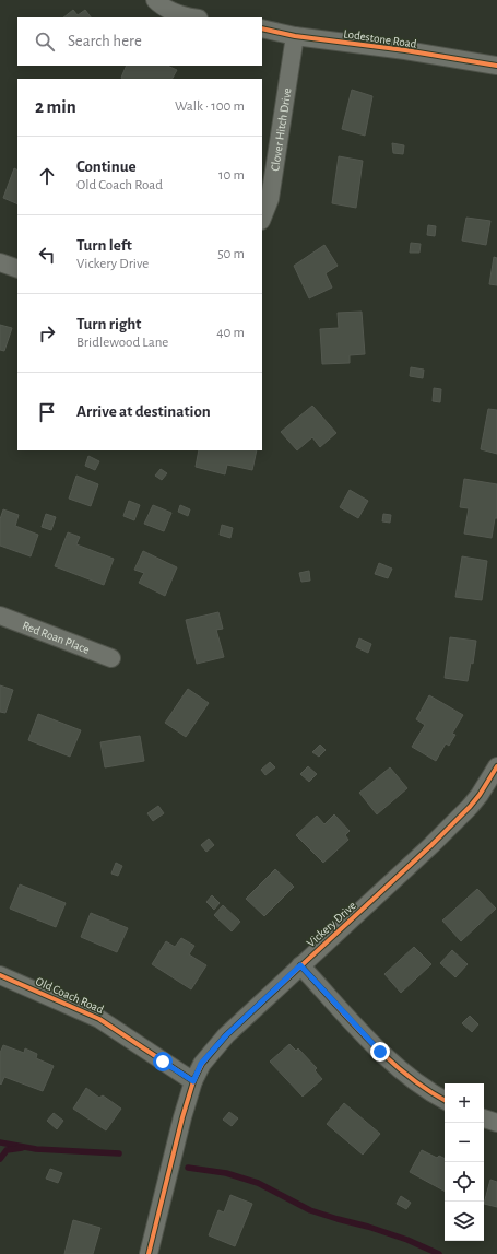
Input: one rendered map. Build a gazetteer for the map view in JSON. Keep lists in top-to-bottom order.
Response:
{
  "streets": {
    "street": [
      "Lodestone Road",
      "Clover Hitch Drive",
      "Red Roan Place",
      "Vickery Drive",
      "Old Coach Road"
    ]
  },
  "crossings": [
    ["Lodestone Road", "Clover Hitch Drive"],
    ["Vickery Drive", "Old Coach Road"]
  ],
  "page": {
    "search": "Search here",
    "heading": ["2 min", "Walk · 100 m"],
    "list": [
      ["Continue", "Old Coach Road", "10 m"],
      ["Turn left", "Vickery Drive", "50 m"],
      ["Turn right", "Bridlewood Lane", "40 m"],
      "Arrive at destination"
    ],
    "map_buttons": ["+", "−"]
  }
}
